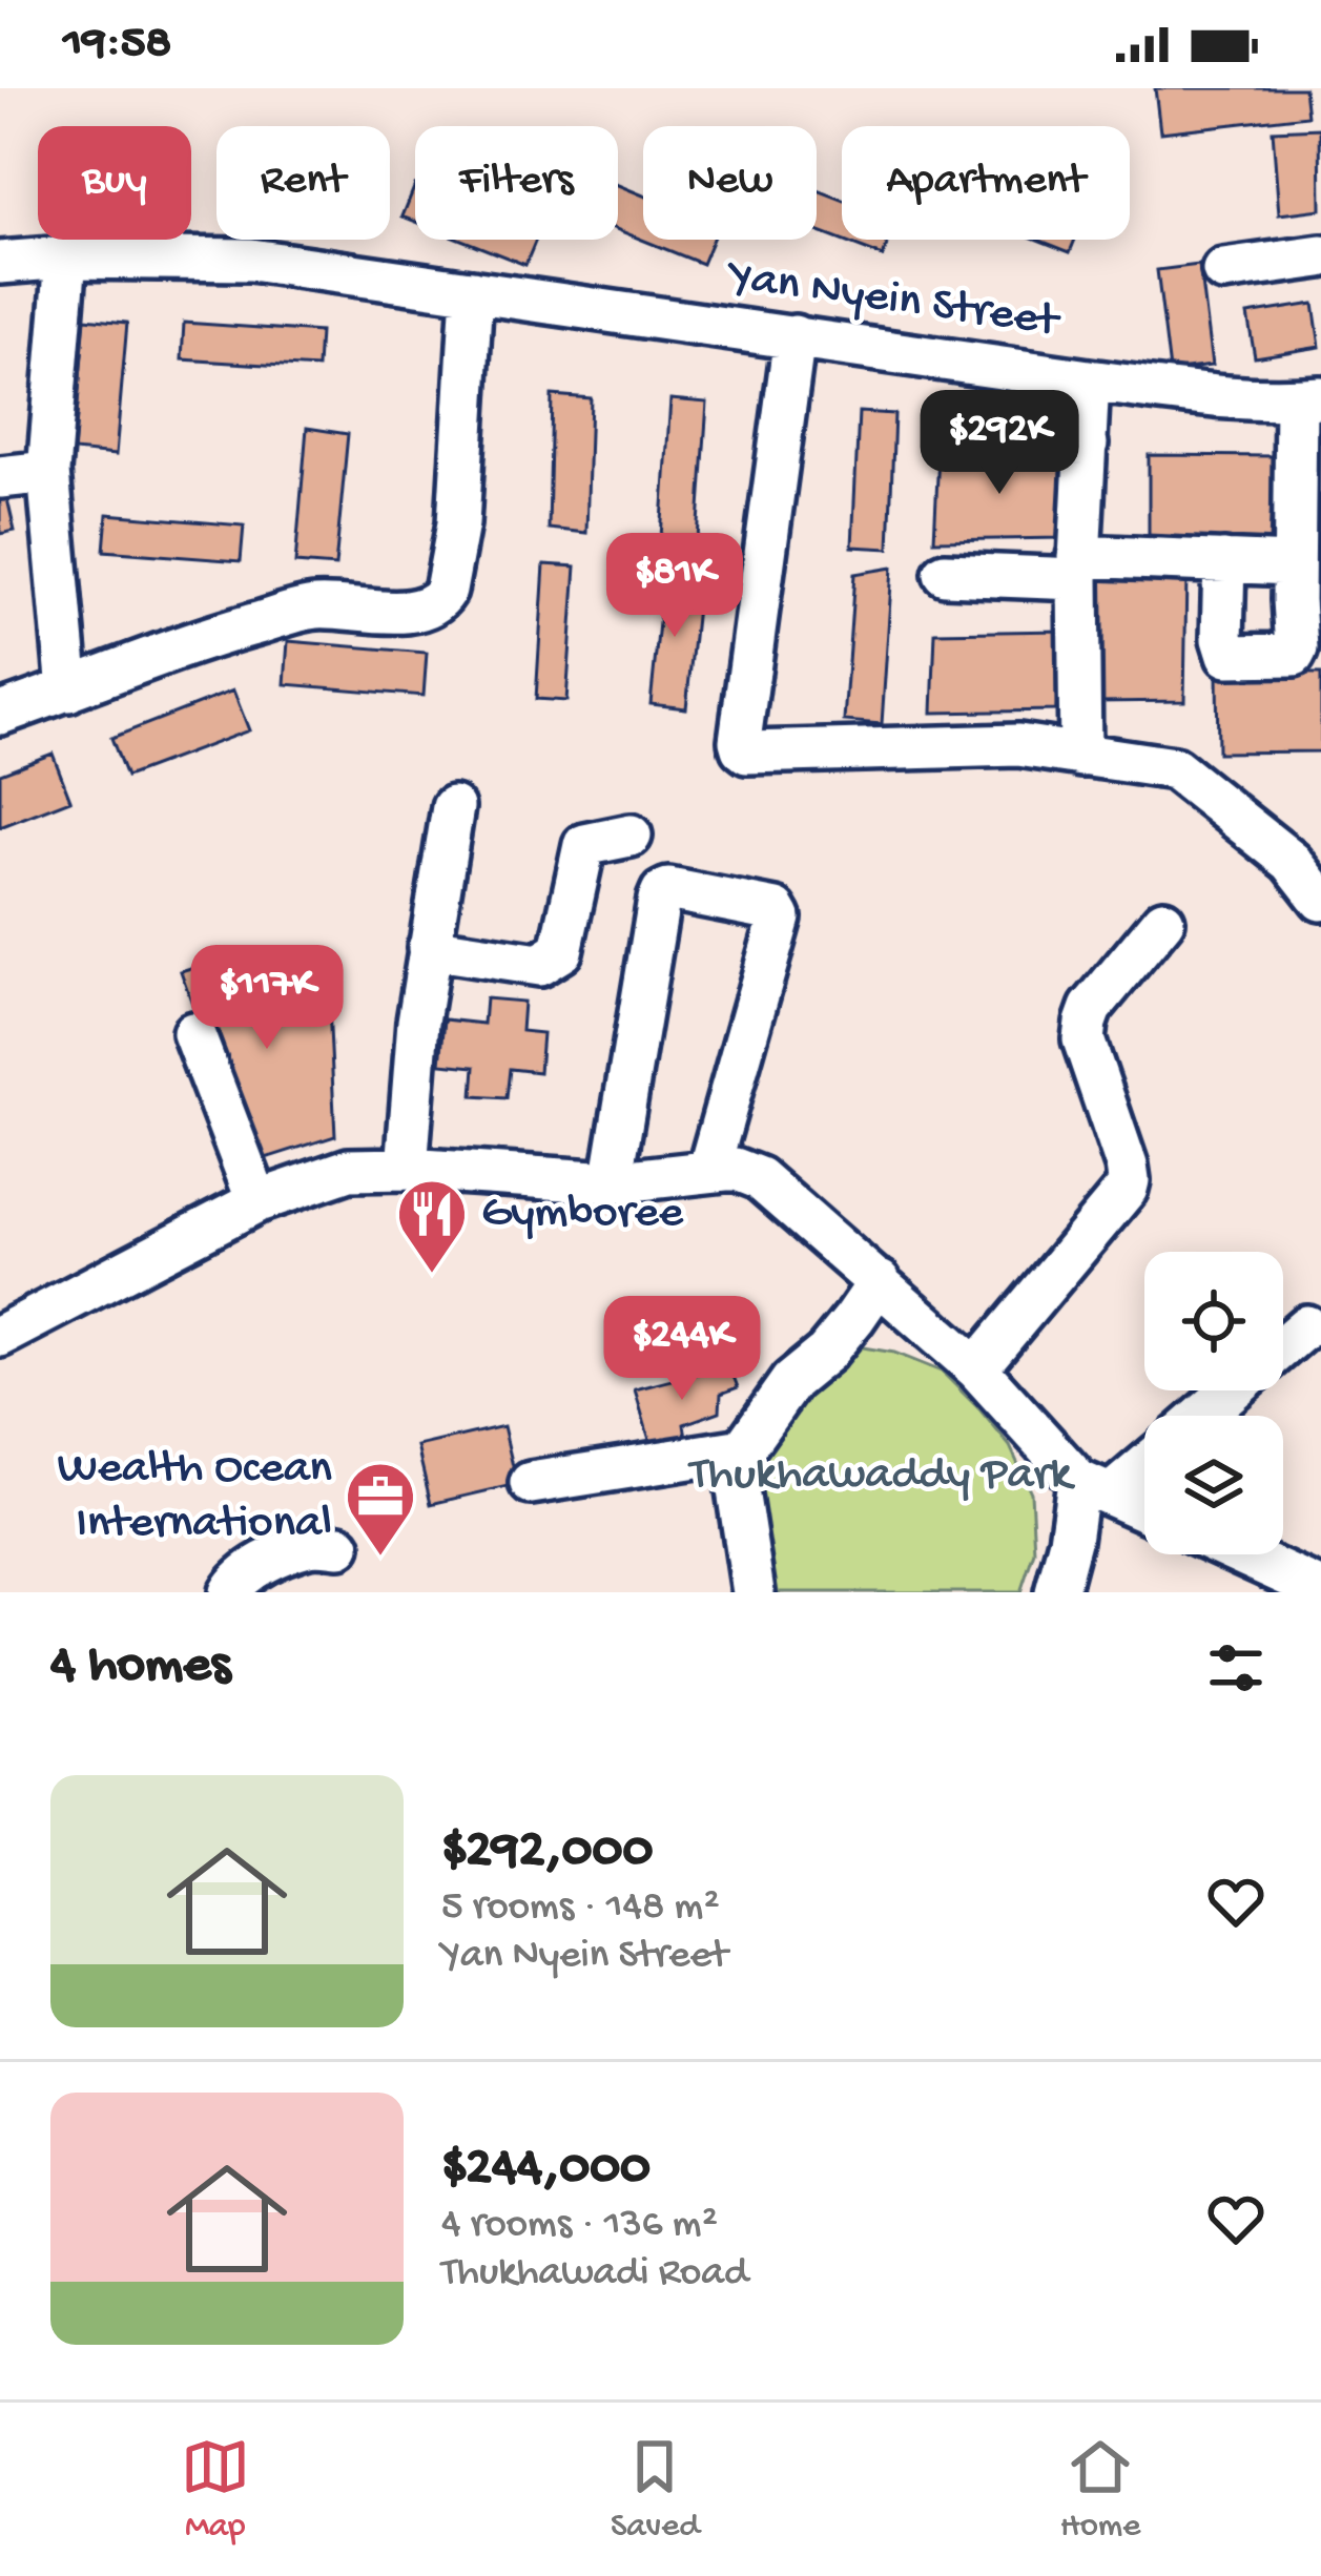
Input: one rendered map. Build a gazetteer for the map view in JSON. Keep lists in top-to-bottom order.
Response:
{
  "streets": {
    "street": ["Yan Nyein Street"]
  },
  "parks": ["Thukhawaddy Park"],
  "places": {
    "restaurant": ["Gymboree"],
    "office": ["Wealth Ocean International"]
  },
  "page": {
    "status": "19:58",
    "chip": [
      "Buy",
      "Rent",
      "Filters",
      "New",
      "Apartment"
    ],
    "price": [
      "$292K",
      "$81K",
      "$117K",
      "$244K"
    ],
    "heading": "4 homes",
    "list": [
      {
        "name": "$292,000",
        "note": "5 rooms · 148 m² · Yan Nyein Street"
      },
      {
        "name": "$244,000",
        "note": "4 rooms · 136 m² · Thukhawadi Road"
      }
    ],
    "tabs": ["Map", "Saved", "Home"]
  }
}
